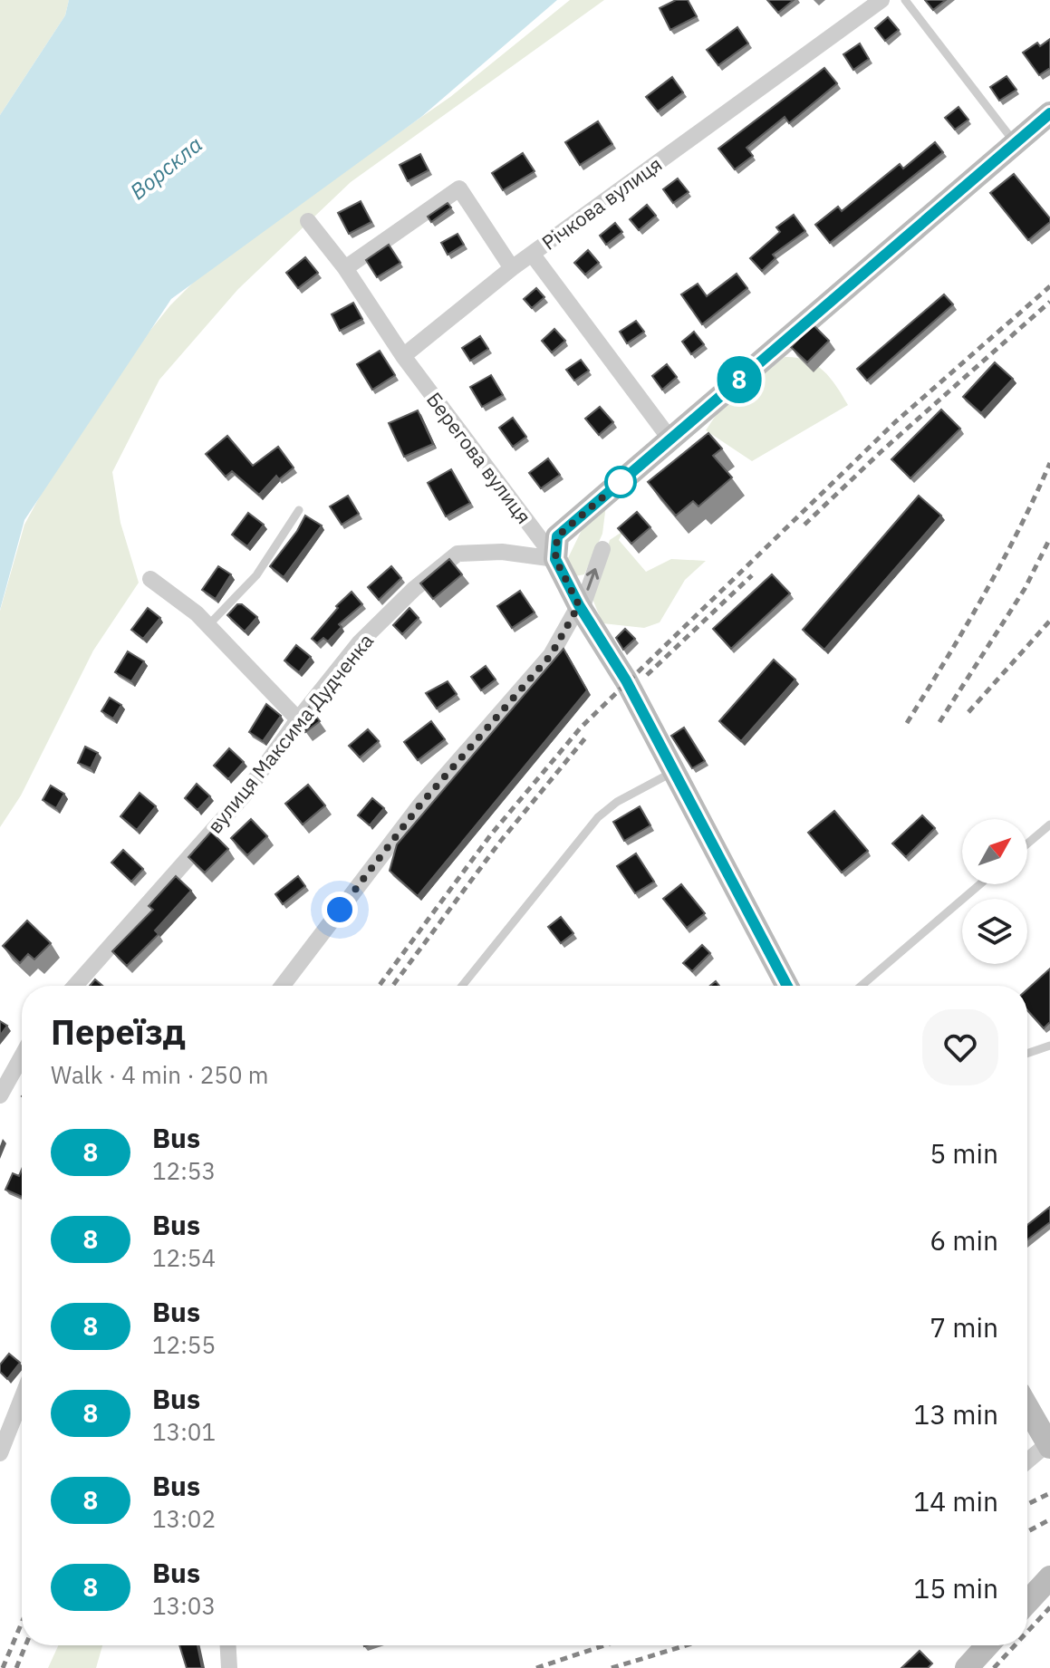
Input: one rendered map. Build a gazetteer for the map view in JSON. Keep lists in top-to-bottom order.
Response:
{
  "streets": {
    "street": ["Річкова вулиця", "Берегова вулиця", "вулиця Максима Дудченка"]
  },
  "crossings": [
    ["Берегова вулиця", "вулиця Максима Дудченка"]
  ],
  "water": ["Ворскла"],
  "lines": ["bus line 8"],
  "north": "top right",
  "page": {
    "on_map": "8",
    "heading": ["Переїзд", "Walk · 4 min · 250 m"],
    "list": [
      {
        "mark": "8",
        "name": "Bus",
        "note": "12:53",
        "value": "5 min"
      },
      {
        "mark": "8",
        "name": "Bus",
        "note": "12:54",
        "value": "6 min"
      },
      {
        "mark": "8",
        "name": "Bus",
        "note": "12:55",
        "value": "7 min"
      },
      {
        "mark": "8",
        "name": "Bus",
        "note": "13:01",
        "value": "13 min"
      },
      {
        "mark": "8",
        "name": "Bus",
        "note": "13:02",
        "value": "14 min"
      },
      {
        "mark": "8",
        "name": "Bus",
        "note": "13:03",
        "value": "15 min"
      }
    ]
  }
}
